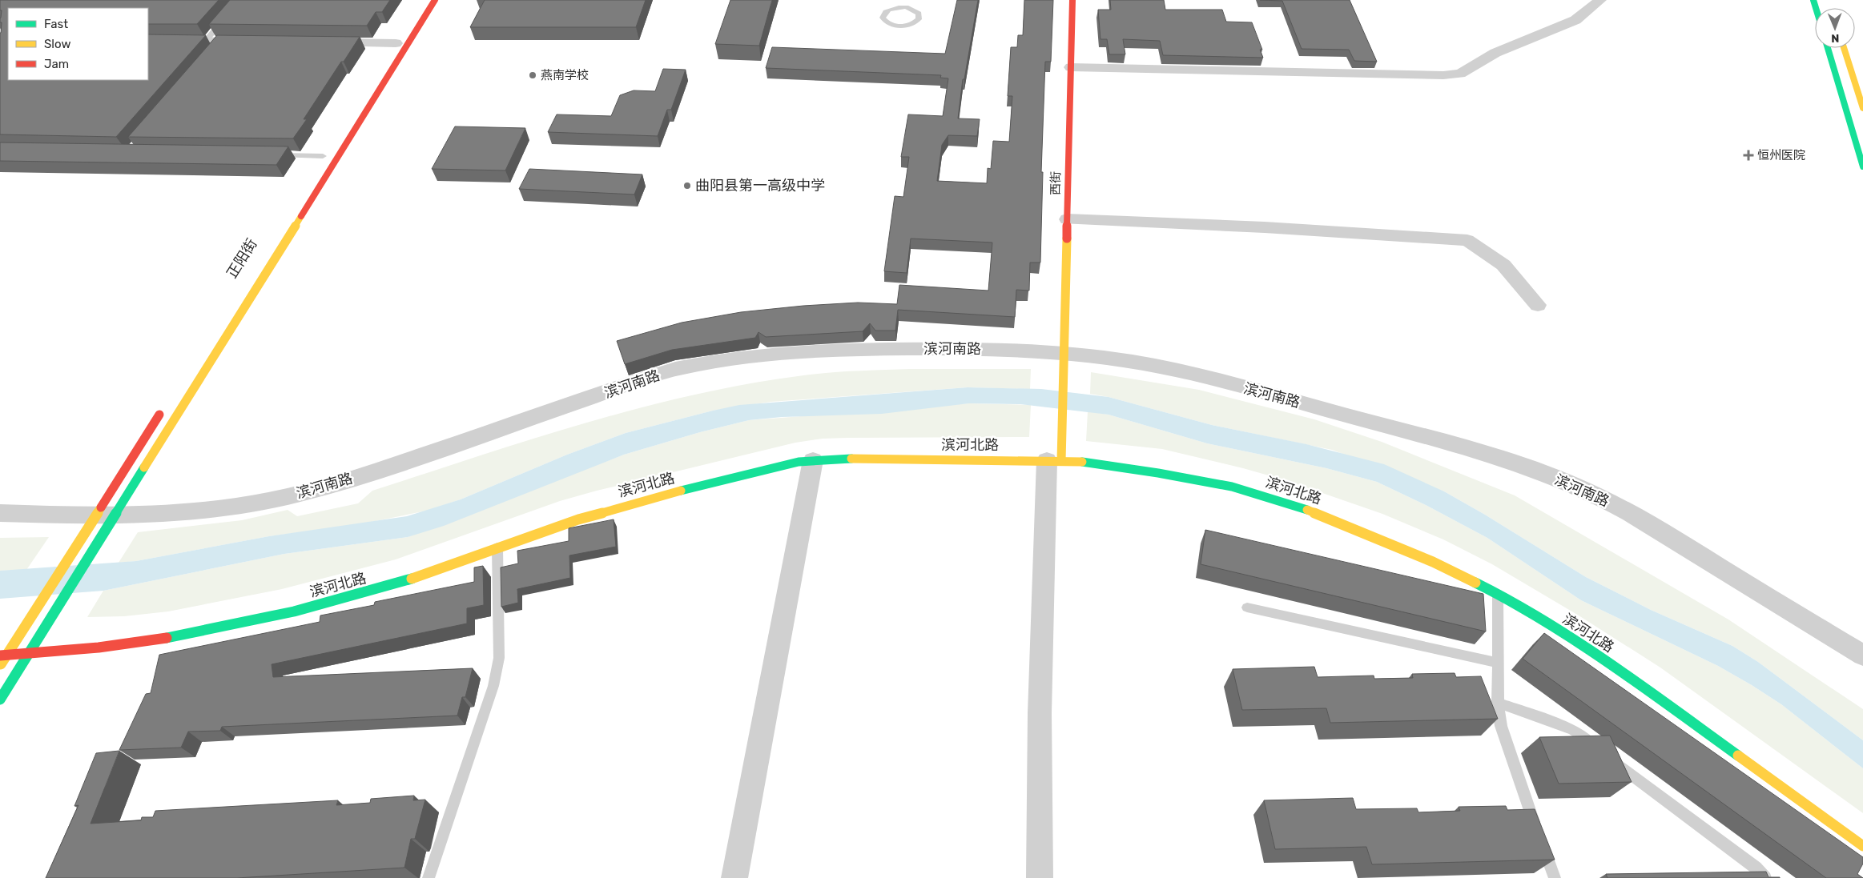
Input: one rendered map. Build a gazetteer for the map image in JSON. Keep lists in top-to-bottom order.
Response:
{
  "streets": {
    "main road": ["西街", "正阳街", "滨河北路"],
    "street": ["滨河南路"]
  },
  "crossings": [
    ["西街", "滨河南路"],
    ["西街", "滨河北路"],
    ["正阳街", "滨河南路"],
    ["正阳街", "滨河北路"]
  ],
  "places": {
    "other": ["燕南学校", "曲阳县第一高级中学"],
    "health": ["恒州医院"]
  },
  "legend": ["Fast", "Slow", "Jam"],
  "north": "bottom"
}
